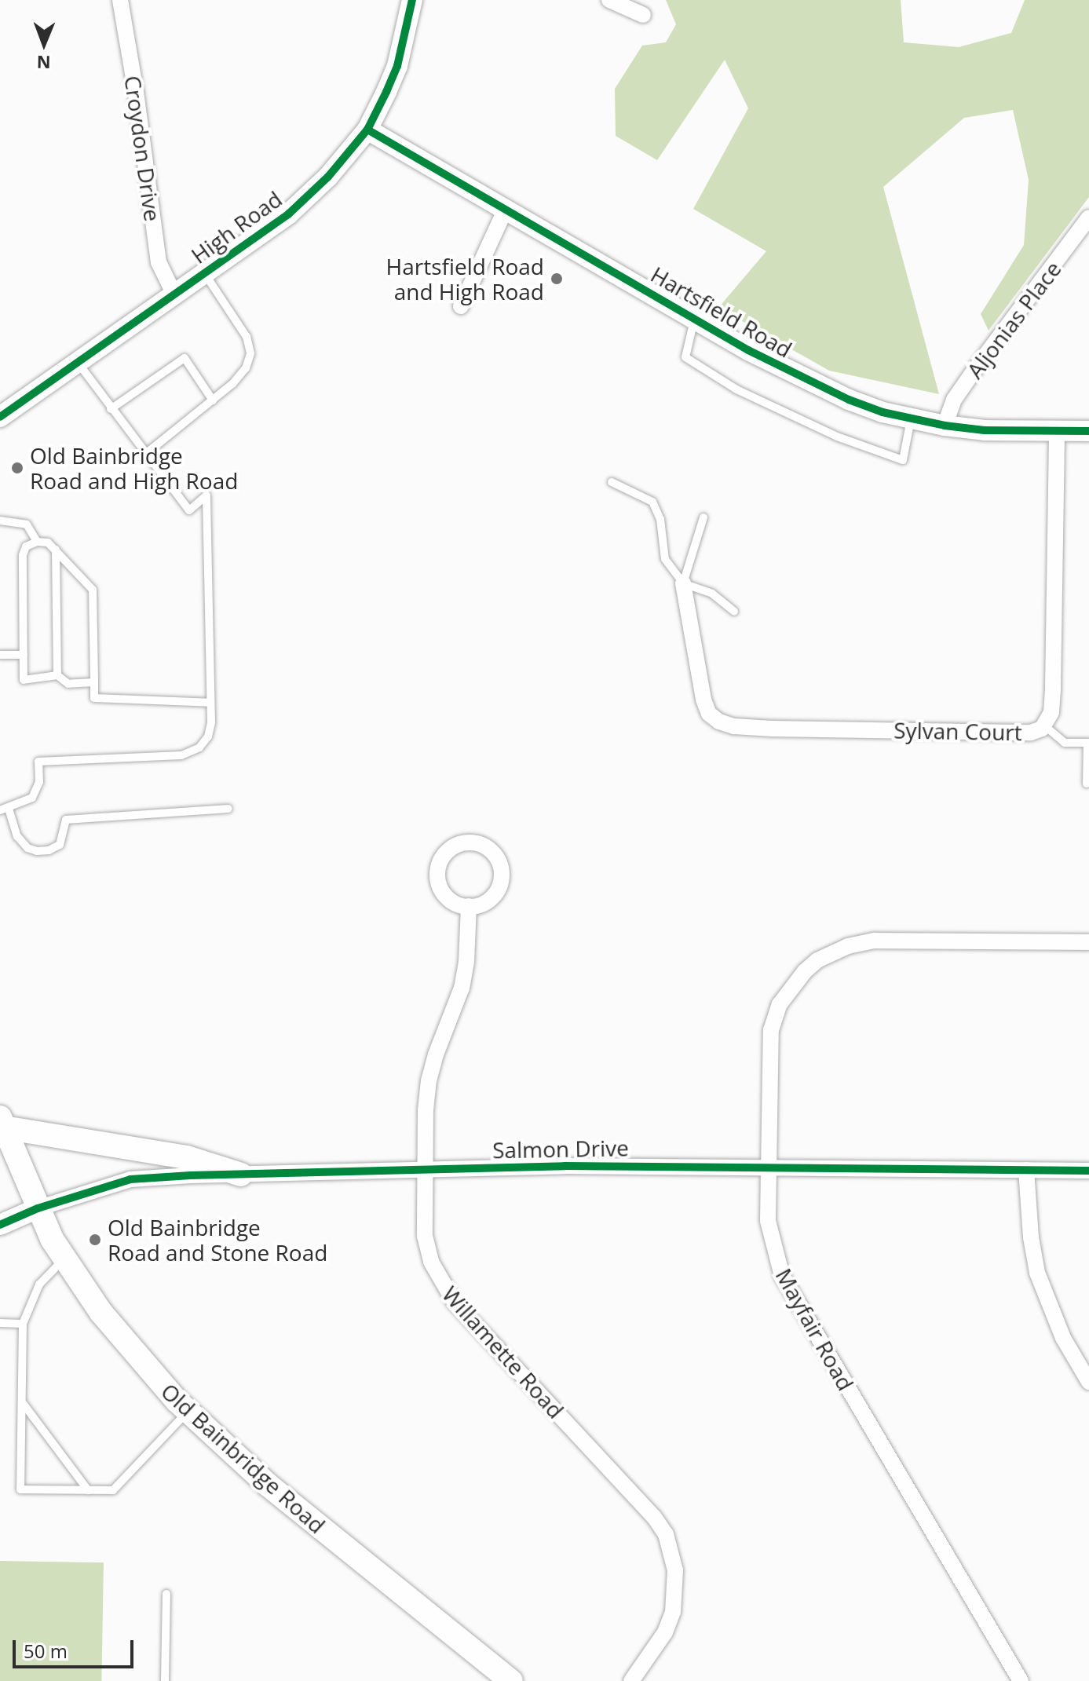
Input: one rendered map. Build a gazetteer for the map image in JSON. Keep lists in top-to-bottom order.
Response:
{
  "streets": {
    "main road": ["Old Bainbridge Road"],
    "street": [
      "Croydon Drive",
      "High Road",
      "Hartsfield Road",
      "Aljonias Place",
      "Sylvan Court",
      "Salmon Drive",
      "Mayfair Road",
      "Willamette Road"
    ]
  },
  "crossings": [
    ["Croydon Drive", "High Road"],
    ["High Road", "Hartsfield Road"],
    ["Hartsfield Road", "Aljonias Place"],
    ["Hartsfield Road", "Sylvan Court"],
    ["Salmon Drive", "Mayfair Road"],
    ["Salmon Drive", "Willamette Road"],
    ["Salmon Drive", "Old Bainbridge Road"]
  ],
  "places": ["Hartsfield Road and High Road", "Old Bainbridge Road and High Road", "Old Bainbridge Road and Stone Road"],
  "scale_bar": "50 m",
  "north": "bottom"
}
